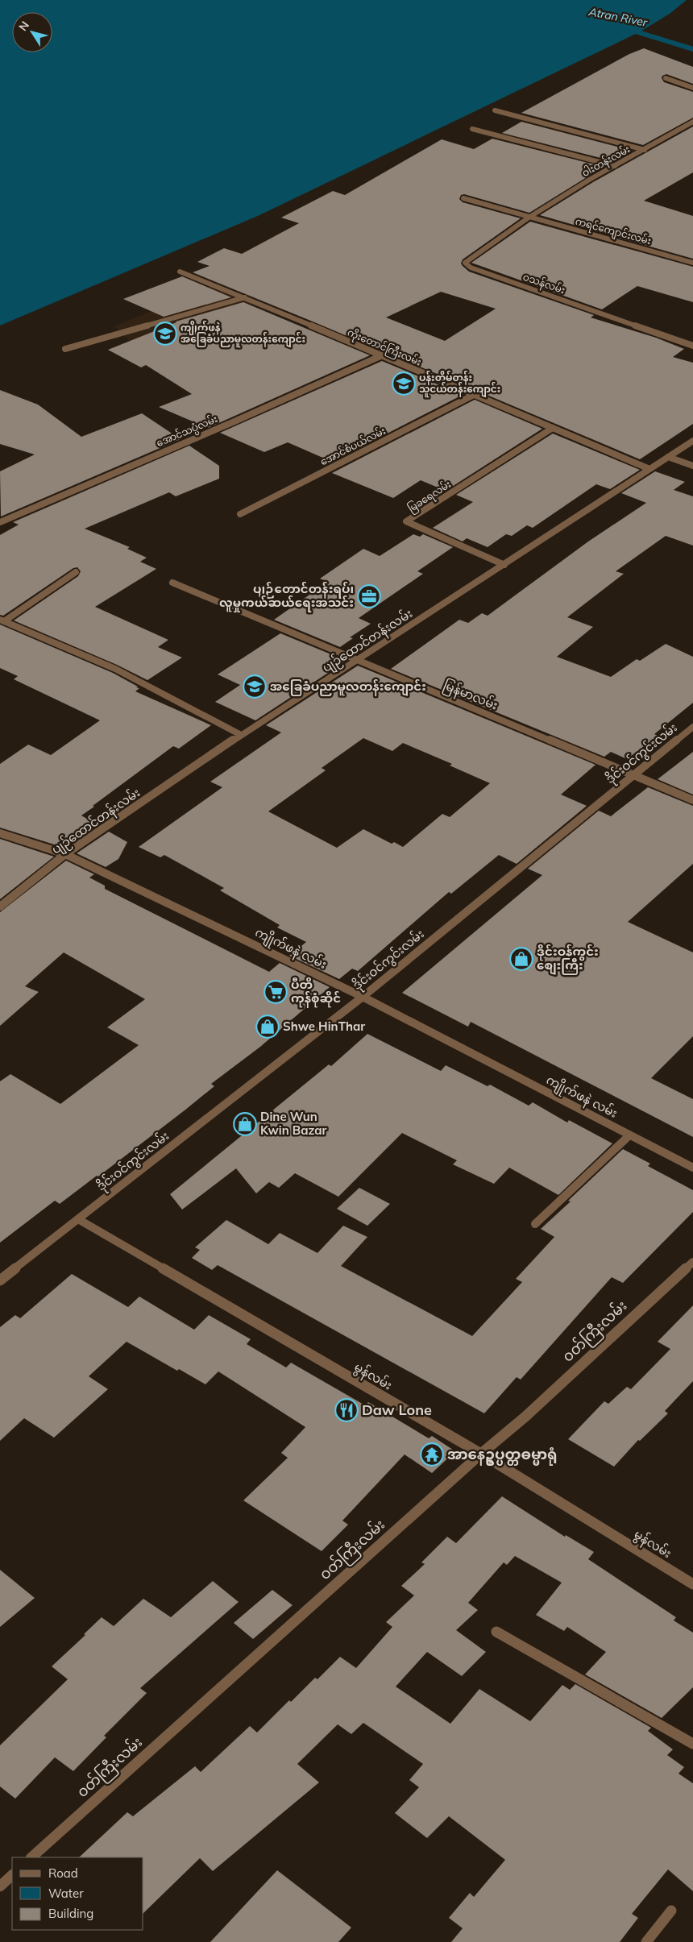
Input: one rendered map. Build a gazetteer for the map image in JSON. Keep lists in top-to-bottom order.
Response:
{
  "streets": {
    "street": [
      "ဝါးတန်းလမ်း",
      "ကရင်ကျောင်းလမ်း",
      "ဝသန်လမ်း",
      "ကိုးတောင်ကြီးလမ်း",
      "အောင်သပ္ပံလမ်း",
      "အောင်စံပယ်လမ်း",
      "မြခရေလမ်း",
      "ပျဉ်ထောင်တန်းလမ်း",
      "မြန်မာလမ်း",
      "ဒိုင်းဝင်ကွင်းလမ်း",
      "ကျိုက်ဖနဲ လမ်း",
      "၀တ်ကြီးလမ်း",
      "မွန်လမ်း"
    ]
  },
  "crossings": [
    ["ဝါးတန်းလမ်း", "ကရင်ကျောင်းလမ်း"],
    ["ဝါးတန်းလမ်း", "ဝသန်လမ်း"],
    ["ကရင်ကျောင်းလမ်း", "ဝသန်လမ်း"],
    ["ကိုးတောင်ကြီးလမ်း", "အောင်သပ္ပံလမ်း"],
    ["ကိုးတောင်ကြီးလမ်း", "အောင်စံပယ်လမ်း"],
    ["ကိုးတောင်ကြီးလမ်း", "မြခရေလမ်း"],
    ["ကိုးတောင်ကြီးလမ်း", "ပျဉ်ထောင်တန်းလမ်း"],
    ["မြခရေလမ်း", "ပျဉ်ထောင်တန်းလမ်း"],
    ["ပျဉ်ထောင်တန်းလမ်း", "မြန်မာလမ်း"],
    ["ပျဉ်ထောင်တန်းလမ်း", "ကျိုက်ဖနဲ လမ်း"],
    ["မြန်မာလမ်း", "ဒိုင်းဝင်ကွင်းလမ်း"],
    ["ဒိုင်းဝင်ကွင်းလမ်း", "ကျိုက်ဖနဲ လမ်း"],
    ["ဒိုင်းဝင်ကွင်းလမ်း", "မွန်လမ်း"],
    ["၀တ်ကြီးလမ်း", "မွန်လမ်း"]
  ],
  "water": ["Atran River"],
  "places": {
    "school or university": ["ကျိုက်ဖနဲ အခြေခံပညာမူလတန်းကျောင်း", "ပန်းတိမ်တန်း သူငယ်တန်းကျောင်း", "အခြေခံပညာမူလတန်းကျောင်း"],
    "office": ["ပျဉ်တောင်တန်းရပ်၊ လူမှုကယ်ဆယ်ရေးအသင်း"],
    "shop": ["ဒိုင်းဝန်ကွင်း စျေးကြီး", "Shwe HinThar", "Dine Wun Kwin Bazar"],
    "supermarket": ["ပီတိ ကုန်စုံဆိုင်"],
    "restaurant": ["Daw Lone"],
    "temple": ["အာနေဥ္စပ္ပတ္တဓမ္မာရုံ"]
  },
  "legend": ["Road", "Water", "Building"],
  "north": "top left"
}
